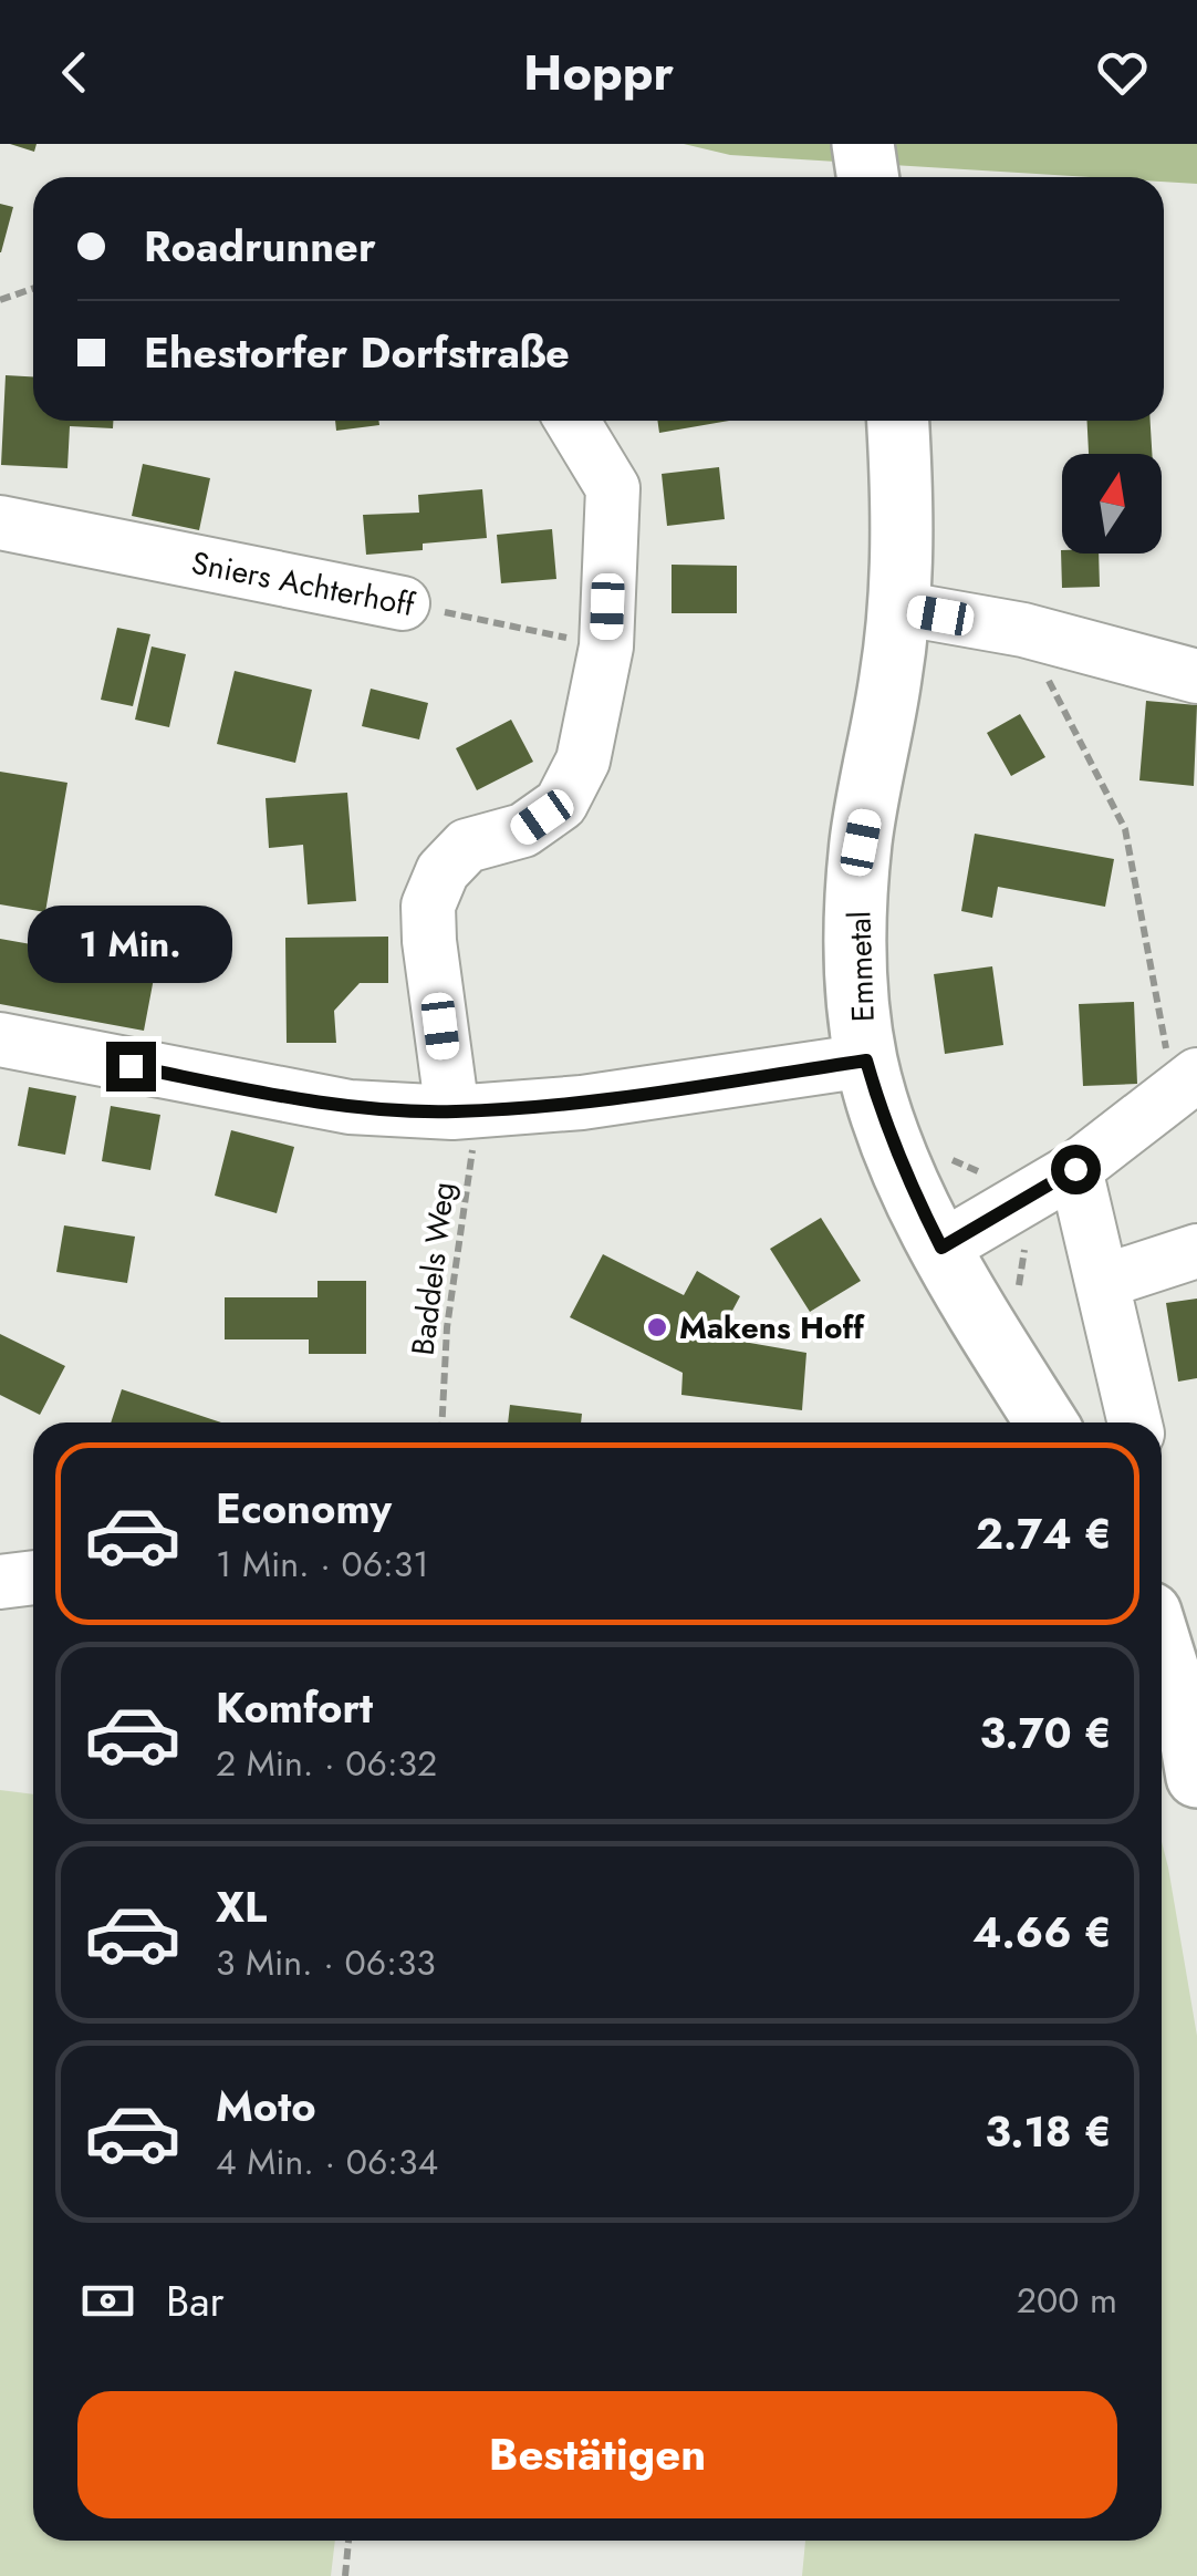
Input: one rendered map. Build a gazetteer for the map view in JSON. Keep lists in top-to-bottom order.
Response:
{
  "streets": {
    "main road": ["Emmetal"],
    "street": ["Sniers Achterhoff"],
    "path": ["Baddels Weg"]
  },
  "places": ["Makens Hoff"],
  "north": "top",
  "page": {
    "header": "Hoppr",
    "banner": ["Roadrunner", "Ehestorfer Dorfstraße"],
    "bubble": "1 Min.",
    "list": [
      {
        "name": "Economy",
        "note": "1 Min. · 06:31",
        "value": "2.74 €"
      },
      {
        "name": "Komfort",
        "note": "2 Min. · 06:32",
        "value": "3.70 €"
      },
      {
        "name": "XL",
        "note": "3 Min. · 06:33",
        "value": "4.66 €"
      },
      {
        "name": "Moto",
        "note": "4 Min. · 06:34",
        "value": "3.18 €"
      }
    ],
    "pay": ["Bar", "200 m"],
    "buttons": "Bestätigen"
  }
}
